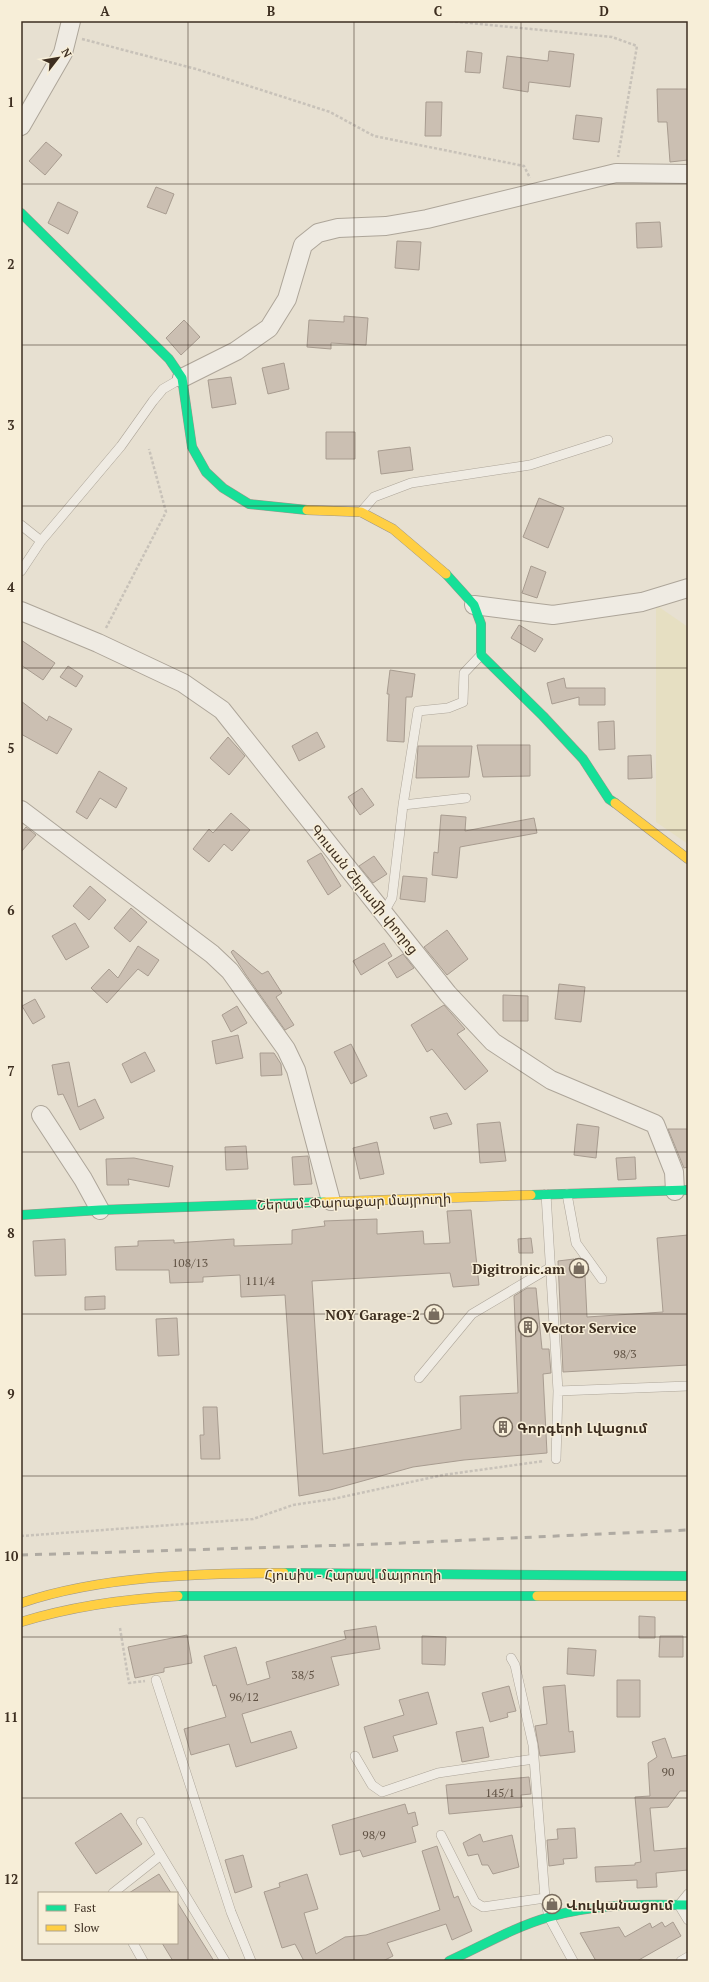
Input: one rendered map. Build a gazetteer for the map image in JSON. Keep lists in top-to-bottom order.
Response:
{
  "streets": {
    "main road": ["Շերամ-Փարաքար մայրուղի", "Հյուսիս - Հարավ մայրուղի"],
    "street": ["Գուսան Շերամի փողոց"]
  },
  "crossings": [
    ["Գուսան Շերամի փողոց", "Շերամ-Փարաքար մայրուղի"]
  ],
  "places": {
    "shop": ["Digitronic.am", "NOY Garage-2", "Վուլկանացում"],
    "building": ["Vector Service", "Գորգերի Լվացում"]
  },
  "house_numbers": [
    "108/13",
    "111/4",
    "98/3",
    "38/5",
    "96/12",
    "90",
    "145/1",
    "98/9"
  ],
  "legend": ["Fast", "Slow"],
  "north": "top right",
  "grid": {
    "columns": [
      "A",
      "B",
      "C",
      "D"
    ],
    "rows": [
      "1",
      "2",
      "3",
      "4",
      "5",
      "6",
      "7",
      "8",
      "9",
      "10",
      "11",
      "12"
    ]
  }
}
